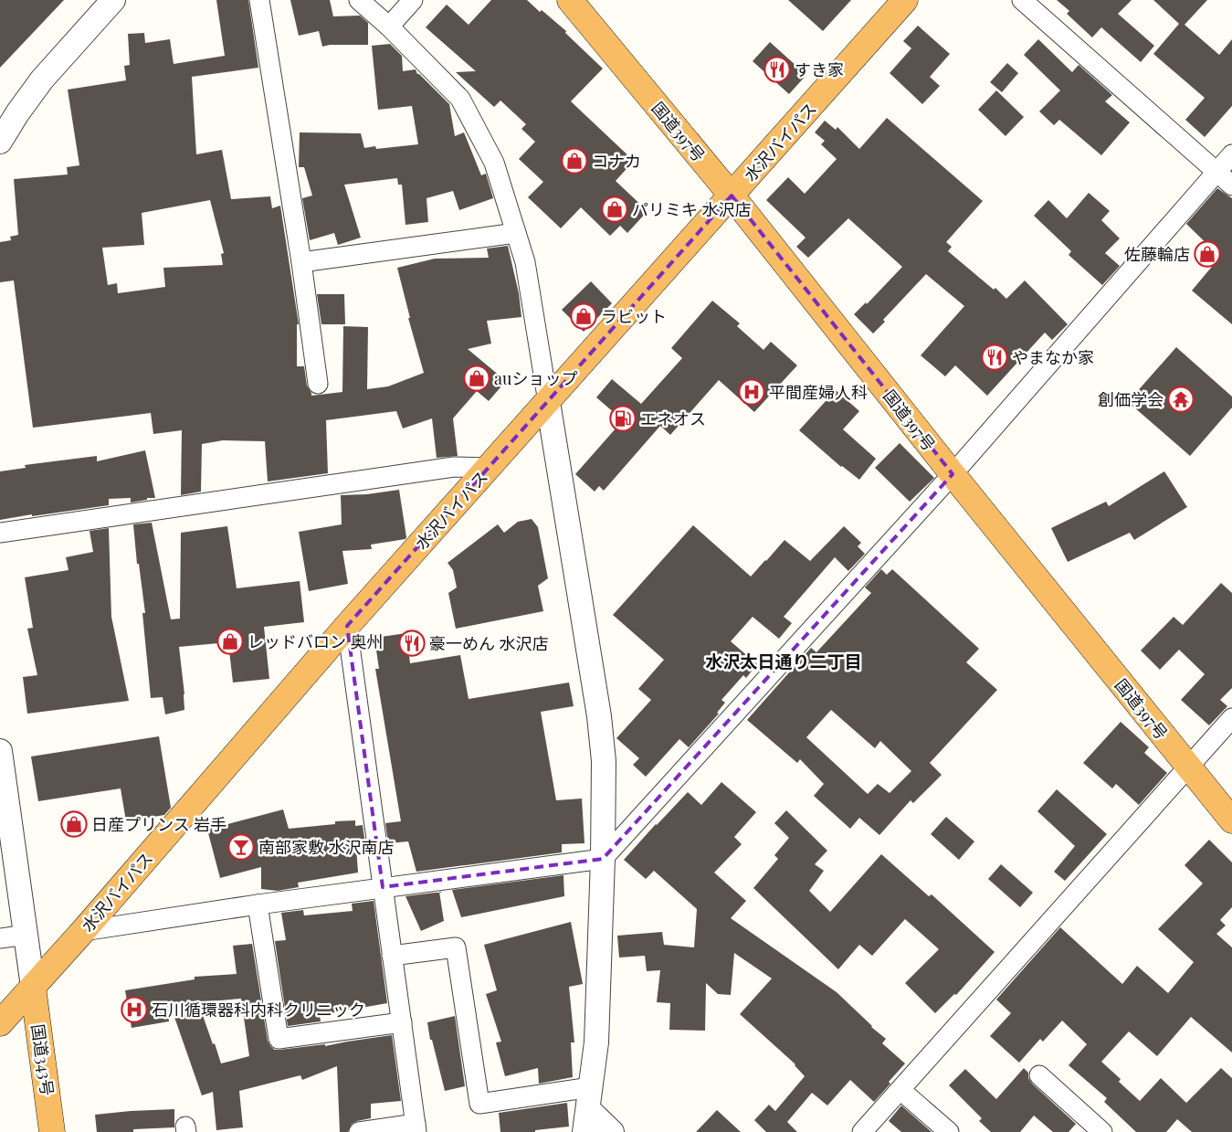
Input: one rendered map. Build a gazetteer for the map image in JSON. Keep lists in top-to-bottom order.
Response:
{
  "streets": {
    "highway": ["国道397号", "水沢バイパス", "国道343号"]
  },
  "crossings": [
    ["国道397号", "水沢バイパス"],
    ["水沢バイパス", "国道343号"]
  ],
  "districts": ["水沢太日通り二丁目"],
  "places": {
    "restaurant": ["すき家", "やまなか家", "豪一めん 水沢店"],
    "shop": [
      "コナカ",
      "パリミキ 水沢店",
      "佐藤輪店",
      "ラビット",
      "auショップ",
      "レッドバロン 奥州",
      "日産プリンス 岩手"
    ],
    "hospital": ["平間産婦人科", "石川循環器科内科クリニック"],
    "temple": ["創価学会"],
    "fuel station": ["エネオス"],
    "bar": ["南部家敷 水沢南店"]
  }
}
